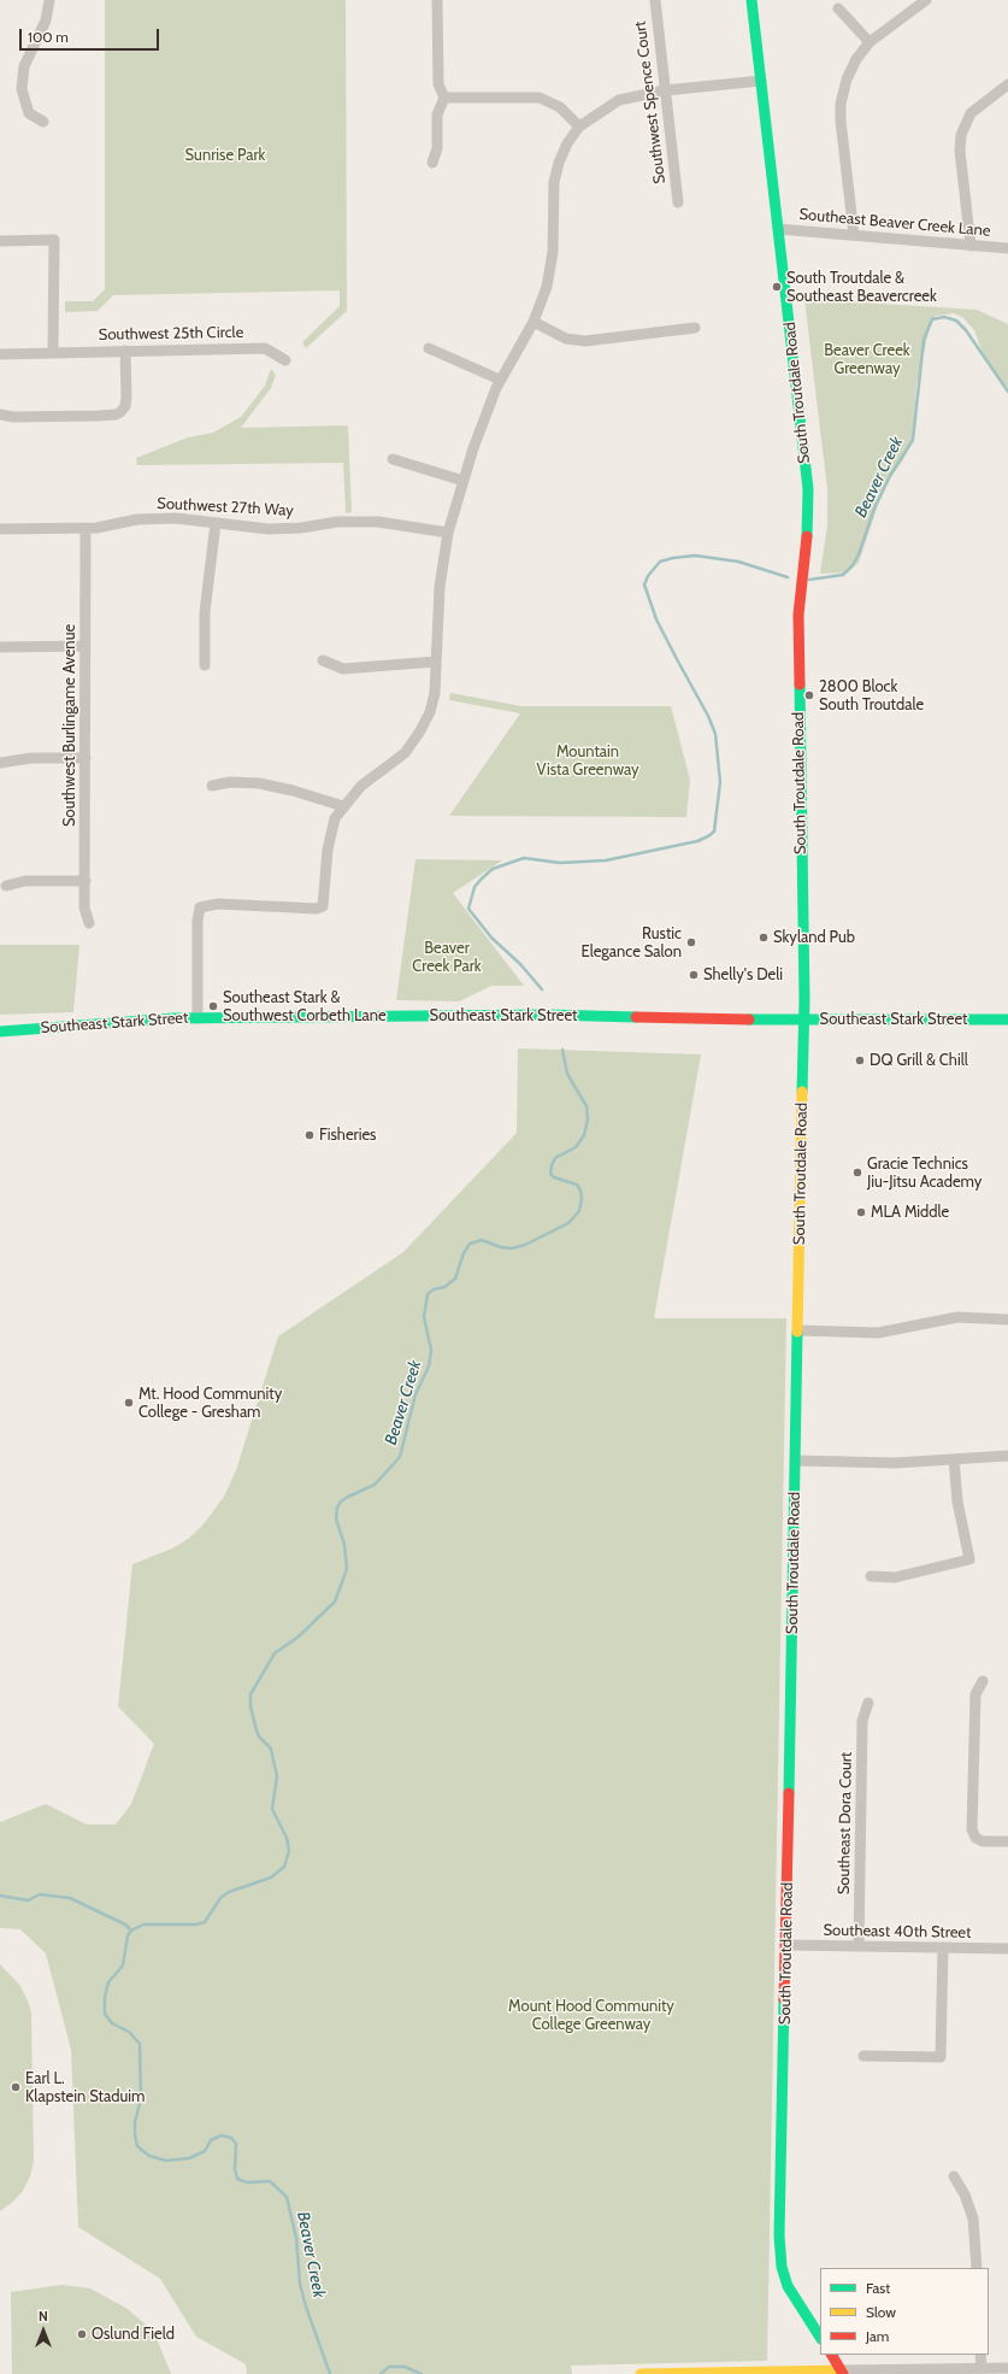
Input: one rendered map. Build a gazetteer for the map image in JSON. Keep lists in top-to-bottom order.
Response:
{
  "streets": {
    "main road": ["South Troutdale Road", "Southeast Stark Street"],
    "street": [
      "Southwest Spence Court",
      "Southeast Beaver Creek Lane",
      "Southwest 25th Circle",
      "Southwest 27th Way",
      "Southwest Burlingame Avenue",
      "Southeast Dora Court",
      "Southeast 40th Street"
    ]
  },
  "crossings": [
    ["Southeast Beaver Creek Lane", "South Troutdale Road"],
    ["South Troutdale Road", "Southeast Stark Street"],
    ["South Troutdale Road", "Southeast 40th Street"],
    ["Southwest 27th Way", "Southwest Burlingame Avenue"],
    ["Southeast Dora Court", "Southeast 40th Street"]
  ],
  "water": ["Beaver Creek"],
  "parks": [
    "Sunrise Park",
    "Beaver Creek Greenway",
    "Mountain Vista Greenway",
    "Beaver Creek Park",
    "Mount Hood Community College Greenway"
  ],
  "places": [
    "South Troutdale & Southeast Beavercreek",
    "2800 Block South Troutdale",
    "Skyland Pub",
    "Rustic Elegance Salon",
    "Shelly's Deli",
    "Southeast Stark & Southwest Corbeth Lane",
    "DQ Grill & Chill",
    "Fisheries",
    "Gracie Technics Jiu-Jitsu Academy",
    "MLA Middle",
    "Mt. Hood Community College - Gresham",
    "Earl L. Klapstein Staduim",
    "Oslund Field"
  ],
  "legend": ["Fast", "Slow", "Jam"],
  "scale_bar": "100 m",
  "north": "top"
}
